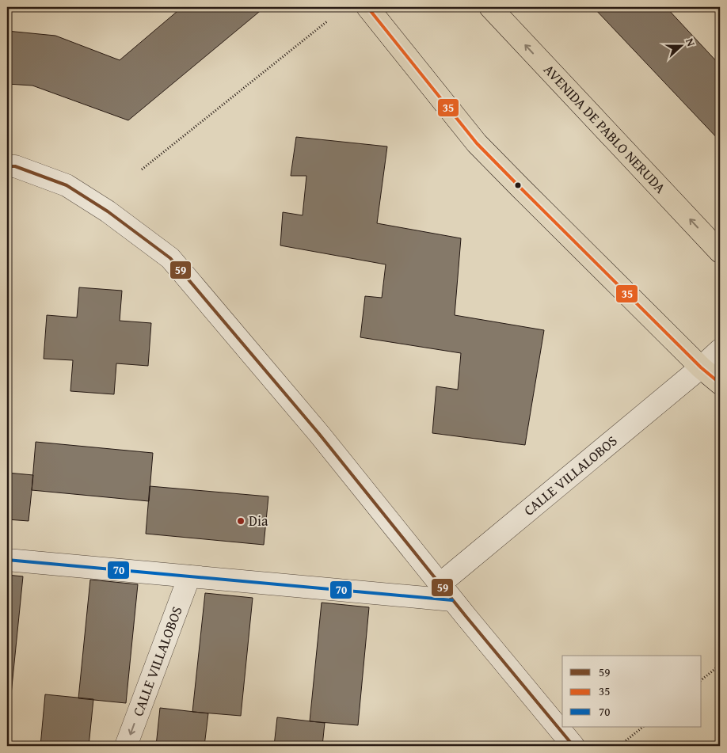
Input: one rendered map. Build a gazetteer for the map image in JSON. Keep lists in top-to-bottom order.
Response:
{
  "streets": {
    "main road": ["AVENIDA DE PABLO NERUDA"],
    "street": ["CALLE VILLALOBOS"]
  },
  "places": ["Dia"],
  "lines": ["transit line 35", "transit line 59", "transit line 70"],
  "legend": ["59", "35", "70"],
  "north": "right"
}
